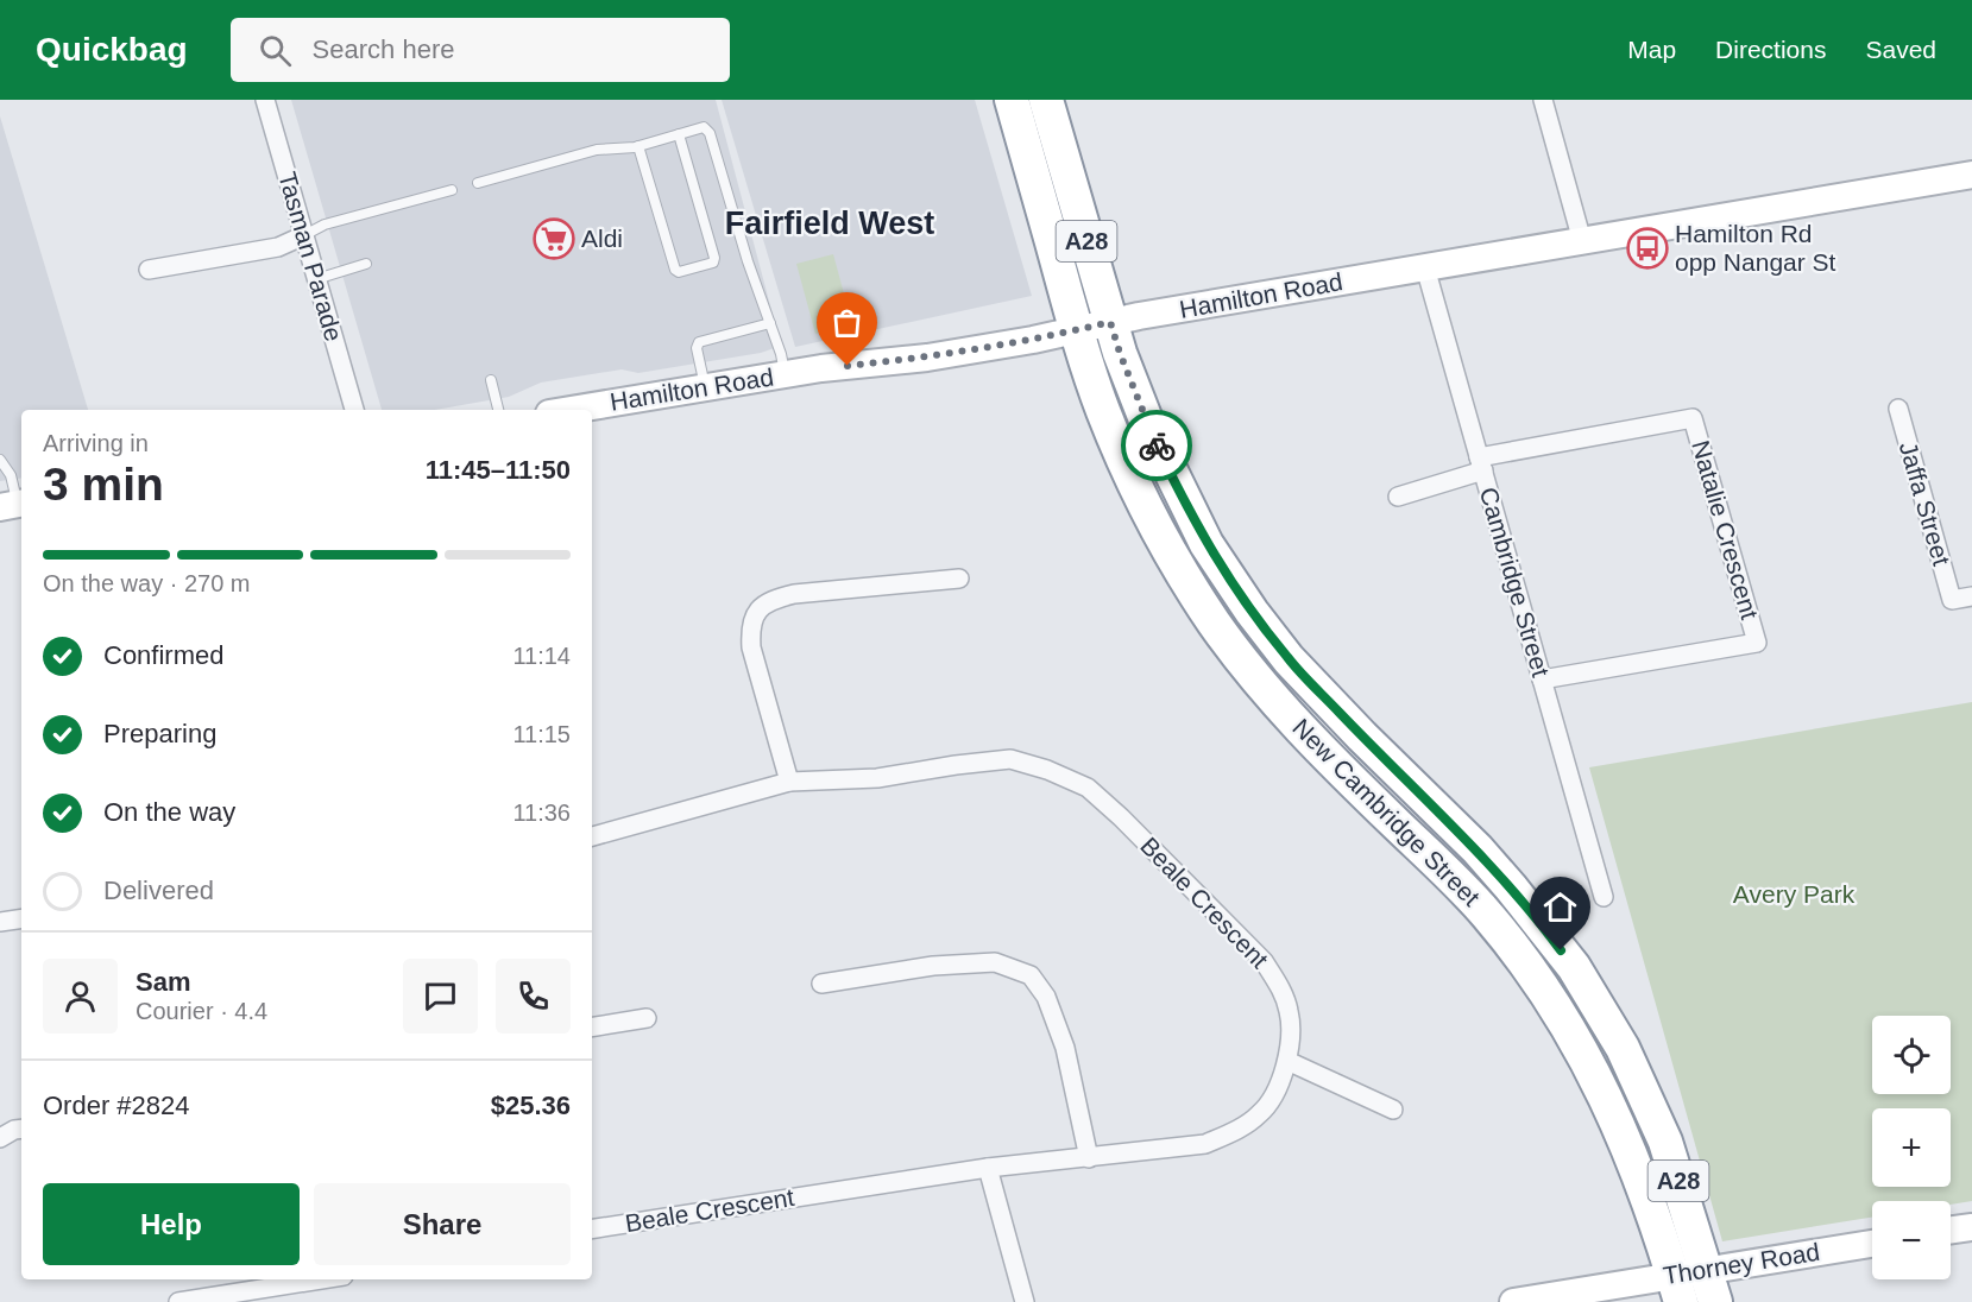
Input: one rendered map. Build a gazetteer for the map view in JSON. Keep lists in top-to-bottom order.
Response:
{
  "streets": {
    "highway": ["A28", "New Cambridge Street"],
    "main road": ["Hamilton Road", "Thorney Road"],
    "street": [
      "Tasman Parade",
      "Jaffa Street",
      "Natalie Crescent",
      "Cambridge Street",
      "Beale Crescent"
    ]
  },
  "crossings": [
    ["A28", "Hamilton Road"],
    ["A28", "New Cambridge Street"],
    ["Hamilton Road", "Cambridge Street"],
    ["Hamilton Road", "New Cambridge Street"],
    ["Natalie Crescent", "Cambridge Street"],
    ["New Cambridge Street", "Thorney Road"]
  ],
  "districts": ["Fairfield West"],
  "parks": ["Avery Park"],
  "places": {
    "supermarket": ["Aldi"],
    "bus stop": ["Hamilton Rd opp Nangar St"]
  },
  "page": {
    "header": "Quickbag",
    "search": "Search here",
    "nav": ["Map", "Directions", "Saved"],
    "heading": ["3 min", "Arriving in", "11:45–11:50"],
    "panel": [
      "Sam",
      "Courier · 4.4",
      "Order #2824",
      "$25.36"
    ],
    "bar": "On the way · 270 m",
    "list": [
      ["Confirmed", "11:14"],
      ["Preparing", "11:15"],
      ["On the way", "11:36"],
      "Delivered"
    ],
    "map_buttons": ["+", "−"],
    "buttons": ["Help", "Share"]
  }
}
